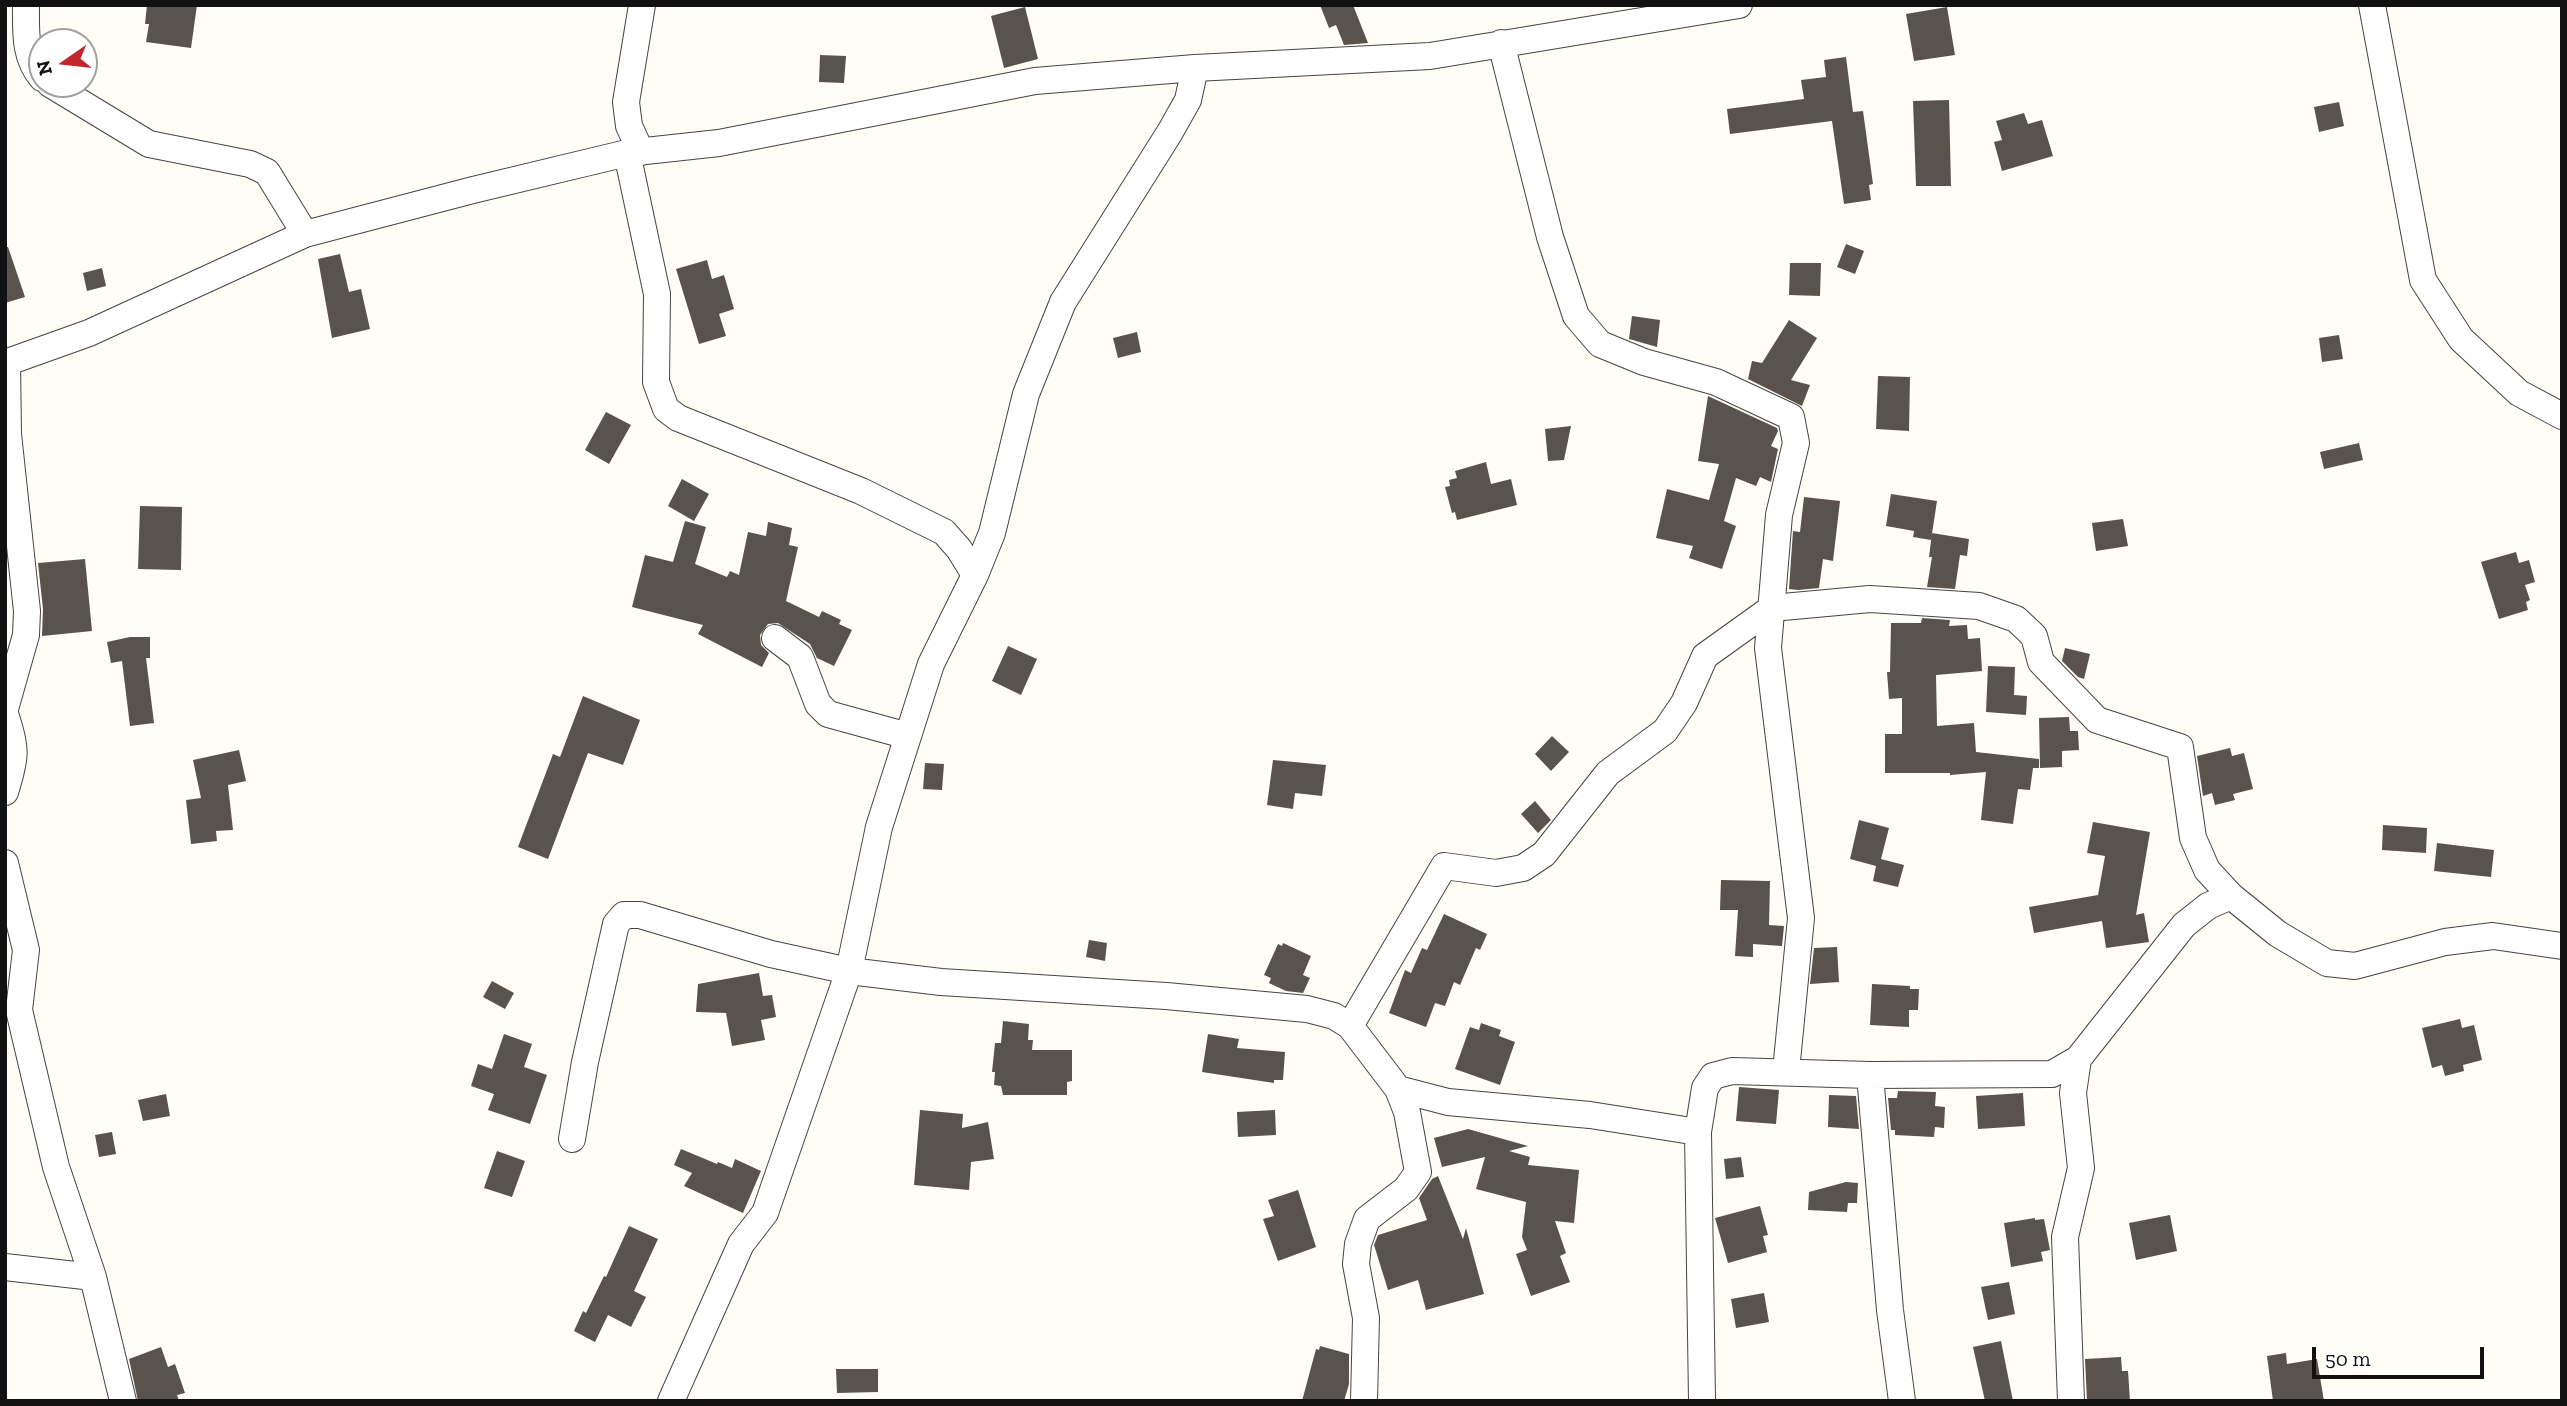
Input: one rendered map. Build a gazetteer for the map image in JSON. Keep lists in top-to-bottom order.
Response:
{
  "scale_bar": "50 m",
  "north": "left"
}
